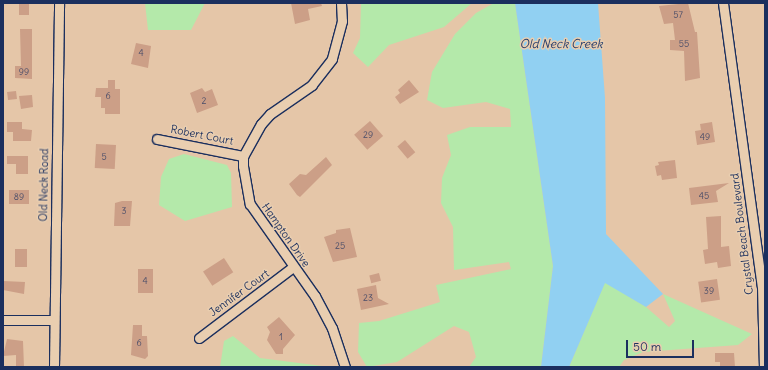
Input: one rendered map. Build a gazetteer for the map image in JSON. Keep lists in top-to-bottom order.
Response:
{
  "streets": {
    "street": [
      "Robert Court",
      "Old Neck Road",
      "Crystal Beach Boulevard",
      "Hampton Drive",
      "Jennifer Court"
    ]
  },
  "crossings": [
    ["Robert Court", "Hampton Drive"],
    ["Hampton Drive", "Jennifer Court"]
  ],
  "water": ["Old Neck Creek"],
  "house_numbers": [
    "57",
    "55",
    "4",
    "99",
    "6",
    "2",
    "29",
    "49",
    "5",
    "45",
    "89",
    "3",
    "25",
    "4",
    "39",
    "23",
    "1",
    "6"
  ],
  "scale_bar": "50 m"
}
